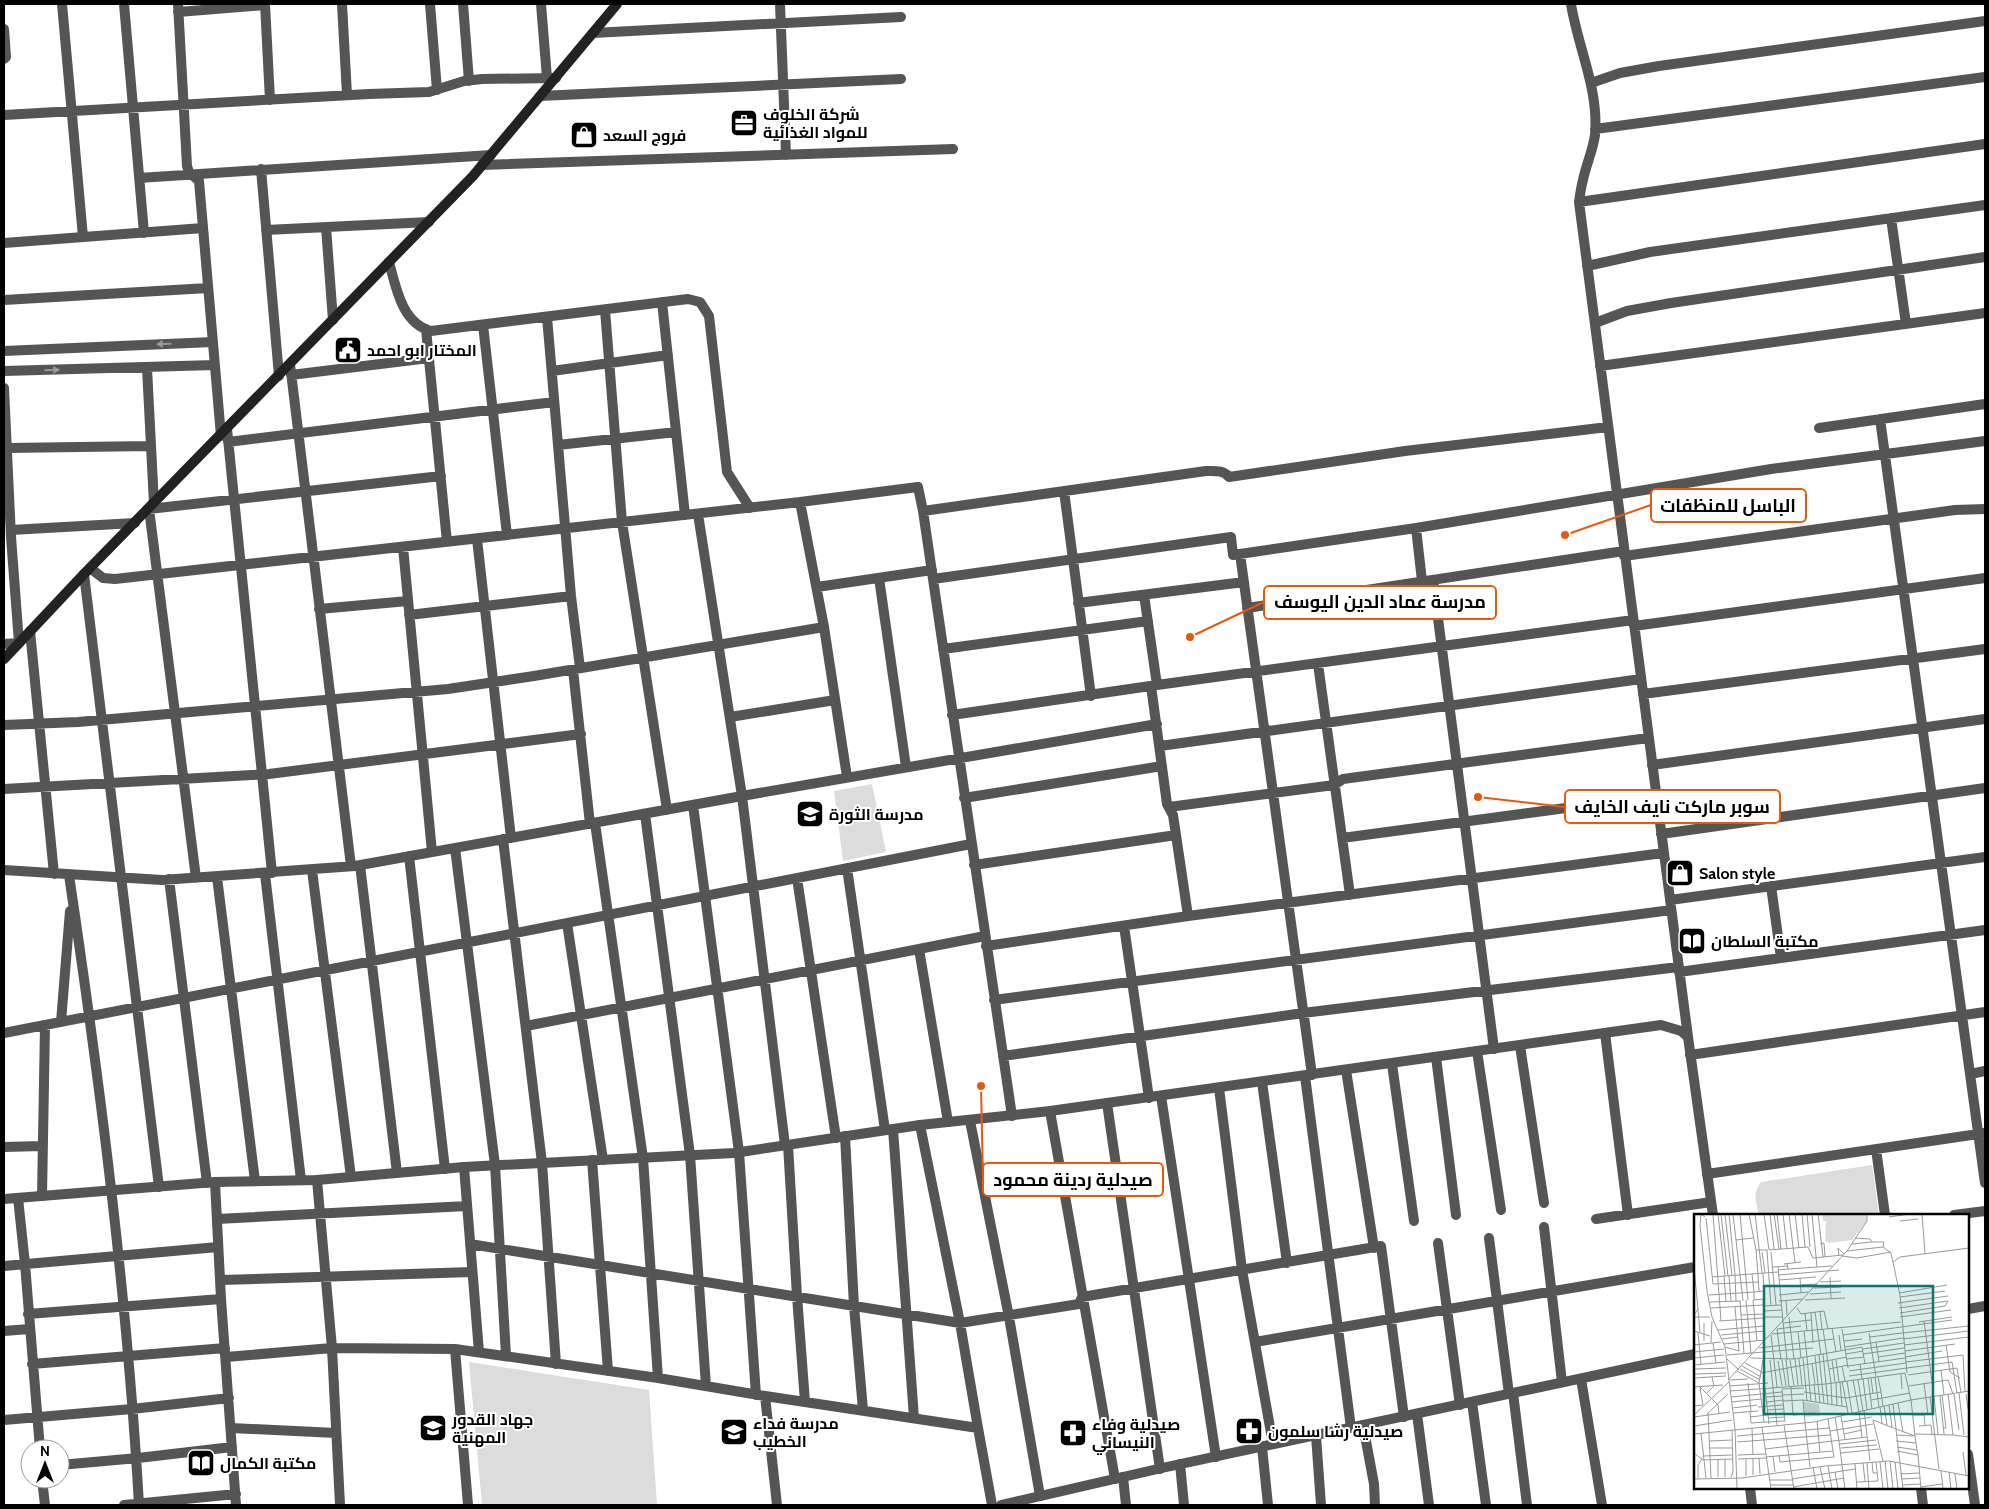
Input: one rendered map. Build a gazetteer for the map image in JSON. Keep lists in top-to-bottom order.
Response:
{
  "places": {
    "office": ["شركة الخلوف للمواد الغذائية"],
    "shop": ["فروج السعد", "Salon style"],
    "public building": ["المختار ابو احمد"],
    "other": [
      "الباسل للمنظفات",
      "مدرسة عماد الدين اليوسف",
      "سوبر ماركت نايف الخايف",
      "صيدلية ردينة محمود"
    ],
    "school or university": ["مدرسة الثورة", "جهاد القدور المهنية", "مدرسة فداء الخطيب"],
    "library": ["مكتبة السلطان", "مكتبة الكمال"],
    "pharmacy": ["صيدلية رشا سلمون", "صيدلية وفاء النيساني"]
  },
  "north": "top"
}
